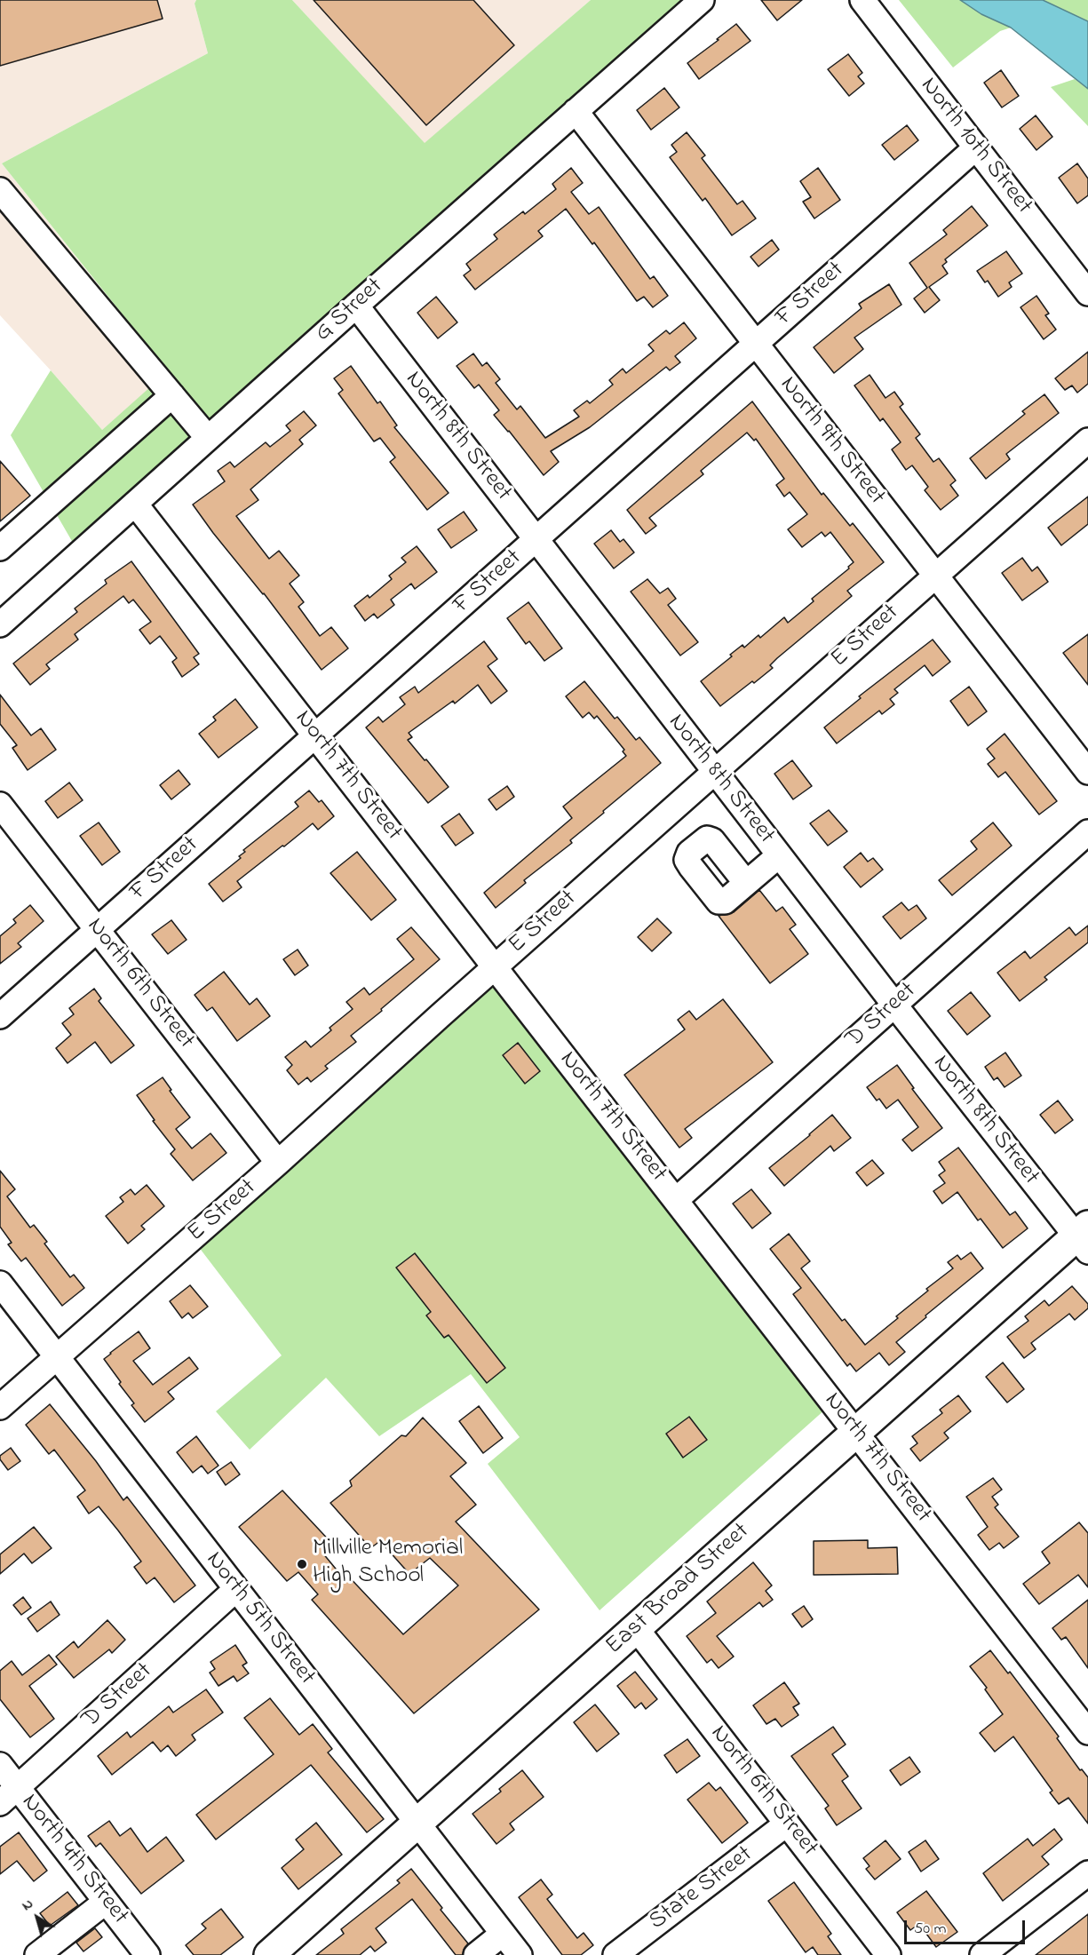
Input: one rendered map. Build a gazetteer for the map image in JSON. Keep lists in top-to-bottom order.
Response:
{
  "streets": {
    "main road": ["East Broad Street"],
    "street": [
      "North 10th Street",
      "F Street",
      "G Street",
      "North 8th Street",
      "North 9th Street",
      "E Street",
      "North 7th Street",
      "North 6th Street",
      "D Street",
      "North 5th Street",
      "North 4th Street",
      "State Street"
    ]
  },
  "crossings": [
    ["North 10th Street", "F Street"],
    ["F Street", "North 8th Street"],
    ["F Street", "North 9th Street"],
    ["F Street", "North 7th Street"],
    ["F Street", "North 6th Street"],
    ["G Street", "North 8th Street"],
    ["G Street", "North 9th Street"],
    ["G Street", "North 7th Street"],
    ["North 8th Street", "E Street"],
    ["North 8th Street", "D Street"],
    ["North 8th Street", "East Broad Street"],
    ["North 9th Street", "E Street"],
    ["E Street", "North 7th Street"],
    ["E Street", "North 6th Street"],
    ["E Street", "North 5th Street"],
    ["North 7th Street", "D Street"],
    ["North 7th Street", "East Broad Street"],
    ["North 6th Street", "East Broad Street"],
    ["North 6th Street", "State Street"],
    ["D Street", "North 5th Street"],
    ["D Street", "North 4th Street"],
    ["East Broad Street", "North 5th Street"]
  ],
  "places": ["Millville Memorial High School"],
  "scale_bar": "50 m",
  "north": "top left"
}
